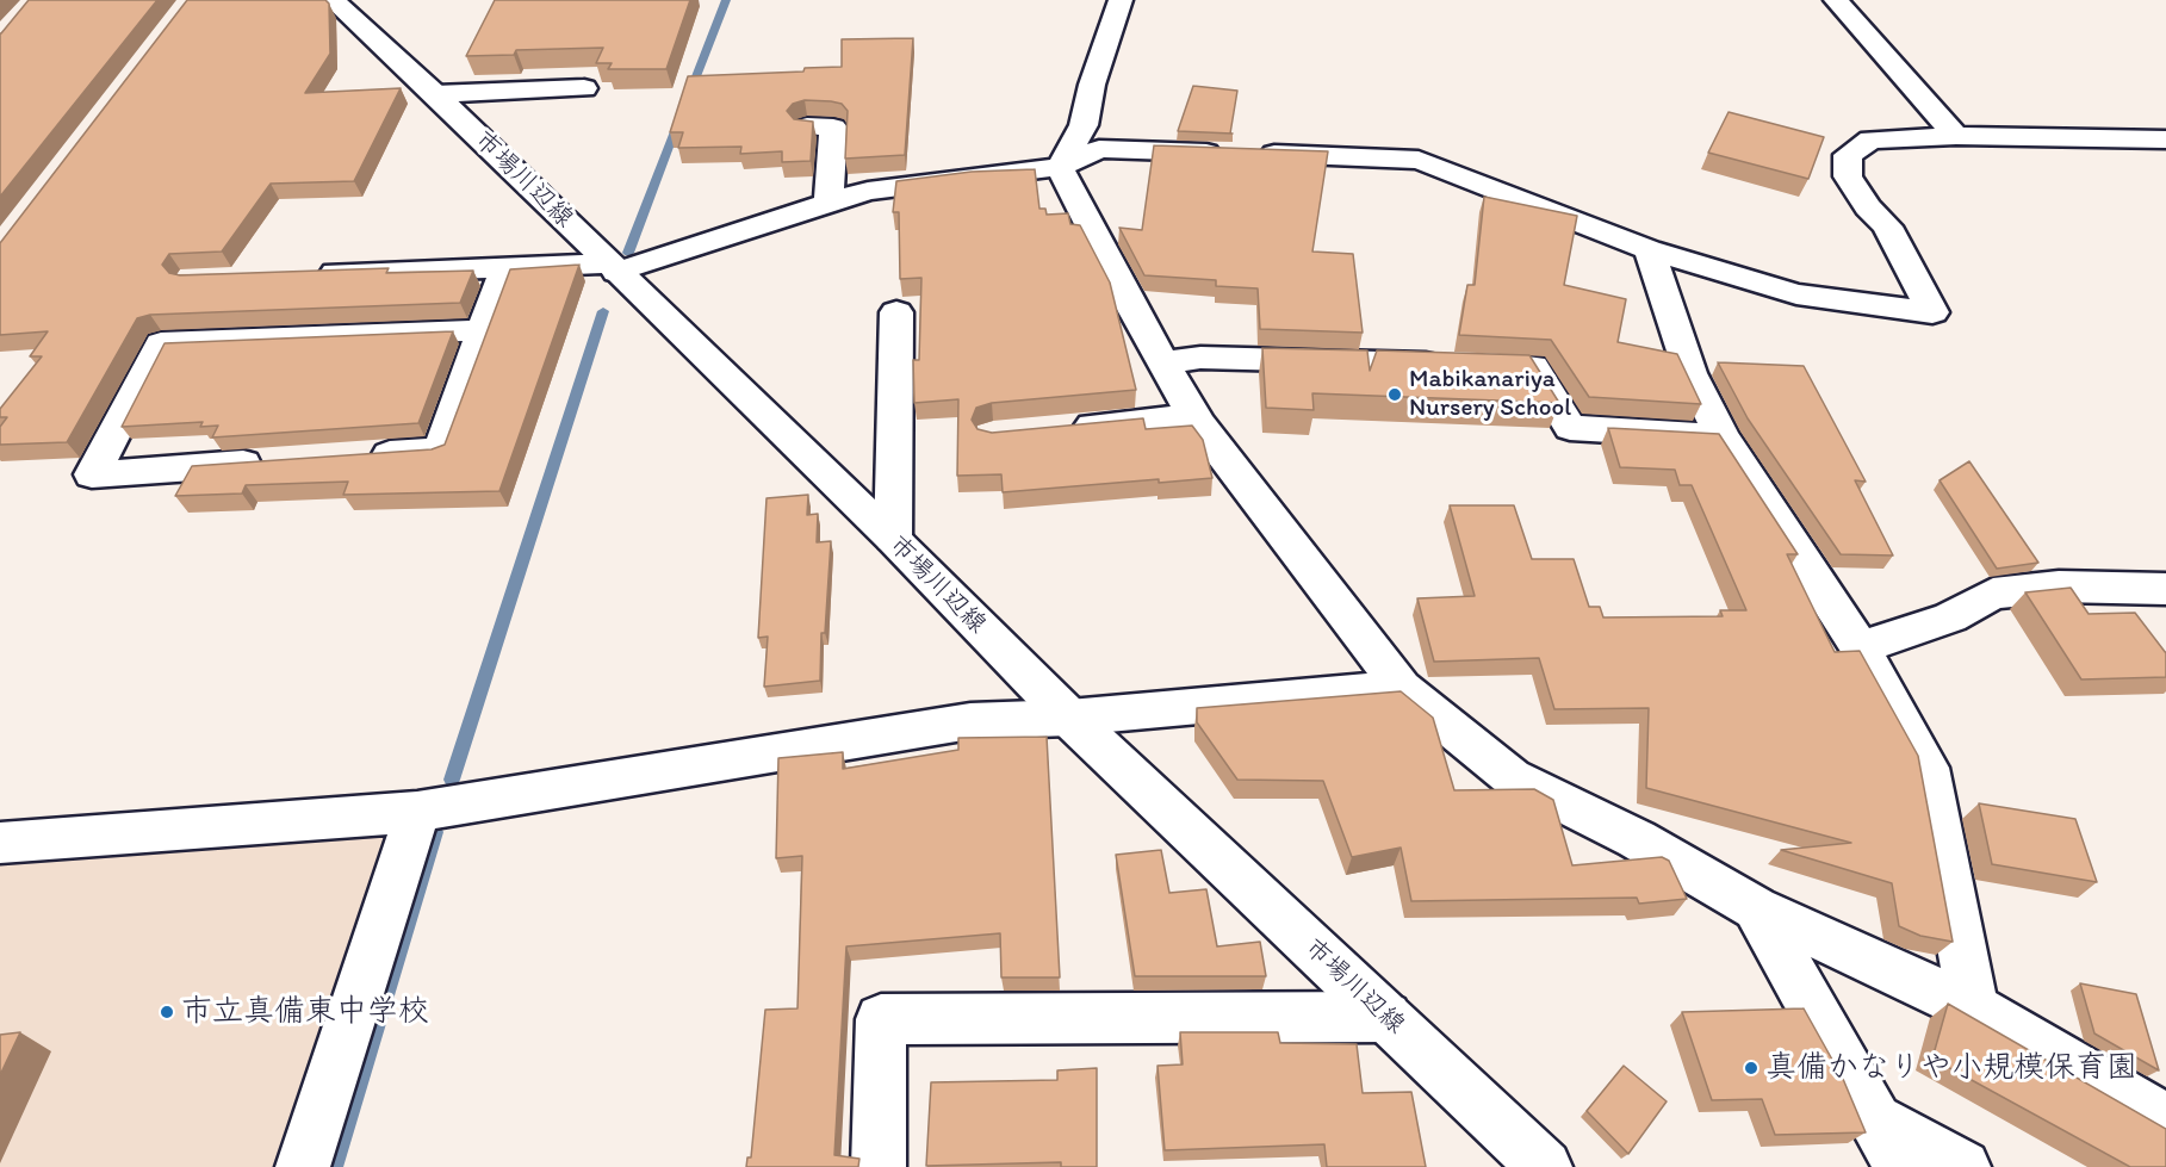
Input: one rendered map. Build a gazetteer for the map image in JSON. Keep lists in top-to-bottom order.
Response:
{
  "streets": {
    "street": ["市場川辺線"]
  },
  "places": ["Mabikanariya Nursery School", "市立真備東中学校", "真備かなりや小規模保育園"]
}
